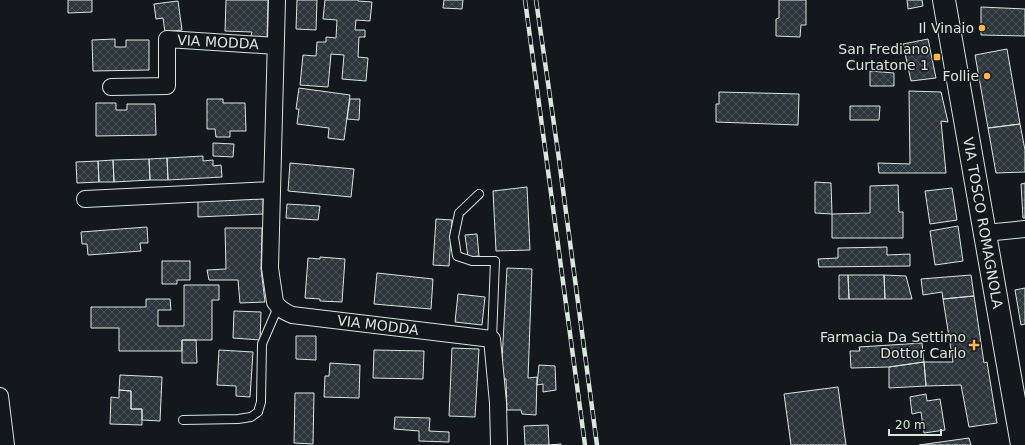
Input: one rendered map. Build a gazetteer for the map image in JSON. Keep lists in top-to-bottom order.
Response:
{
  "streets": {
    "main road": ["VIA TOSCO ROMAGNOLA"],
    "street": ["VIA MODDA"]
  },
  "places": {
    "other": ["Il Vinaio", "Follie"],
    "transit": ["San Frediano Curtatone 1"],
    "health": ["Farmacia Da Settimo Dottor Carlo"]
  },
  "scale_bar": "20 m"
}
